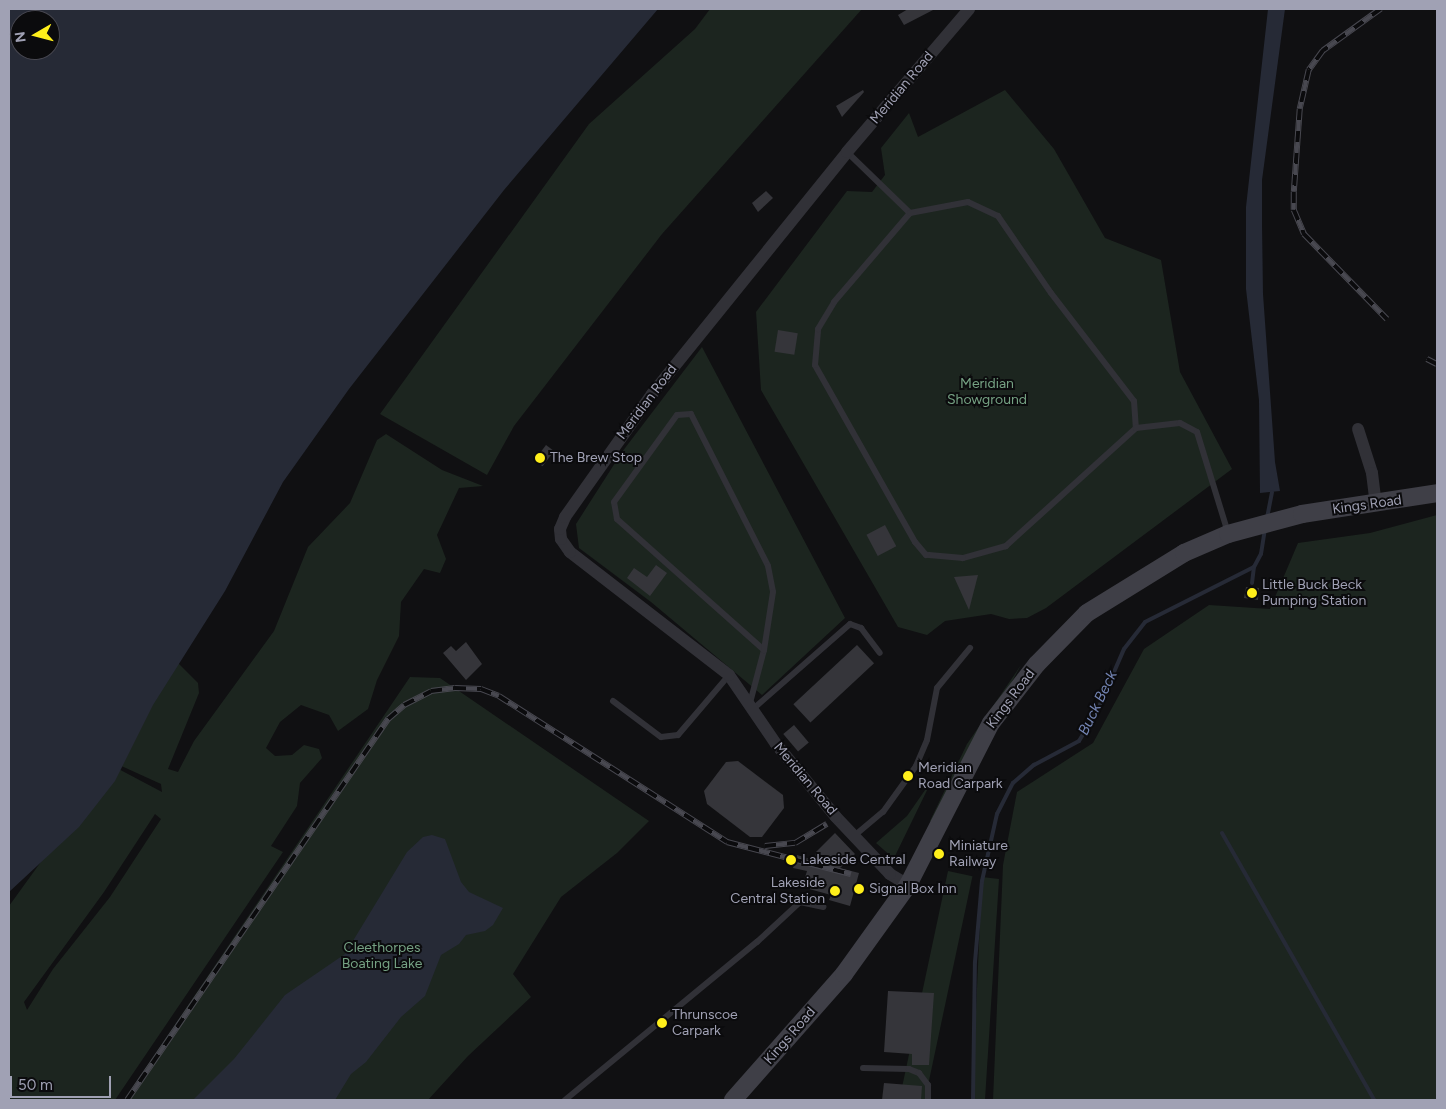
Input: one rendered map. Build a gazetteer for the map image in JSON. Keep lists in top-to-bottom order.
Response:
{
  "streets": {
    "street": ["Meridian Road", "Kings Road"]
  },
  "crossings": [
    ["Meridian Road", "Kings Road"]
  ],
  "water": ["Buck Beck"],
  "parks": ["Meridian Showground", "Cleethorpes Boating Lake"],
  "places": [
    "The Brew Stop",
    "Little Buck Beck Pumping Station",
    "Meridian Road Carpark",
    "Miniature Railway",
    "Lakeside Central",
    "Signal Box Inn",
    "Lakeside Central Station",
    "Thrunscoe Carpark"
  ],
  "scale_bar": "50 m",
  "north": "left"
}
